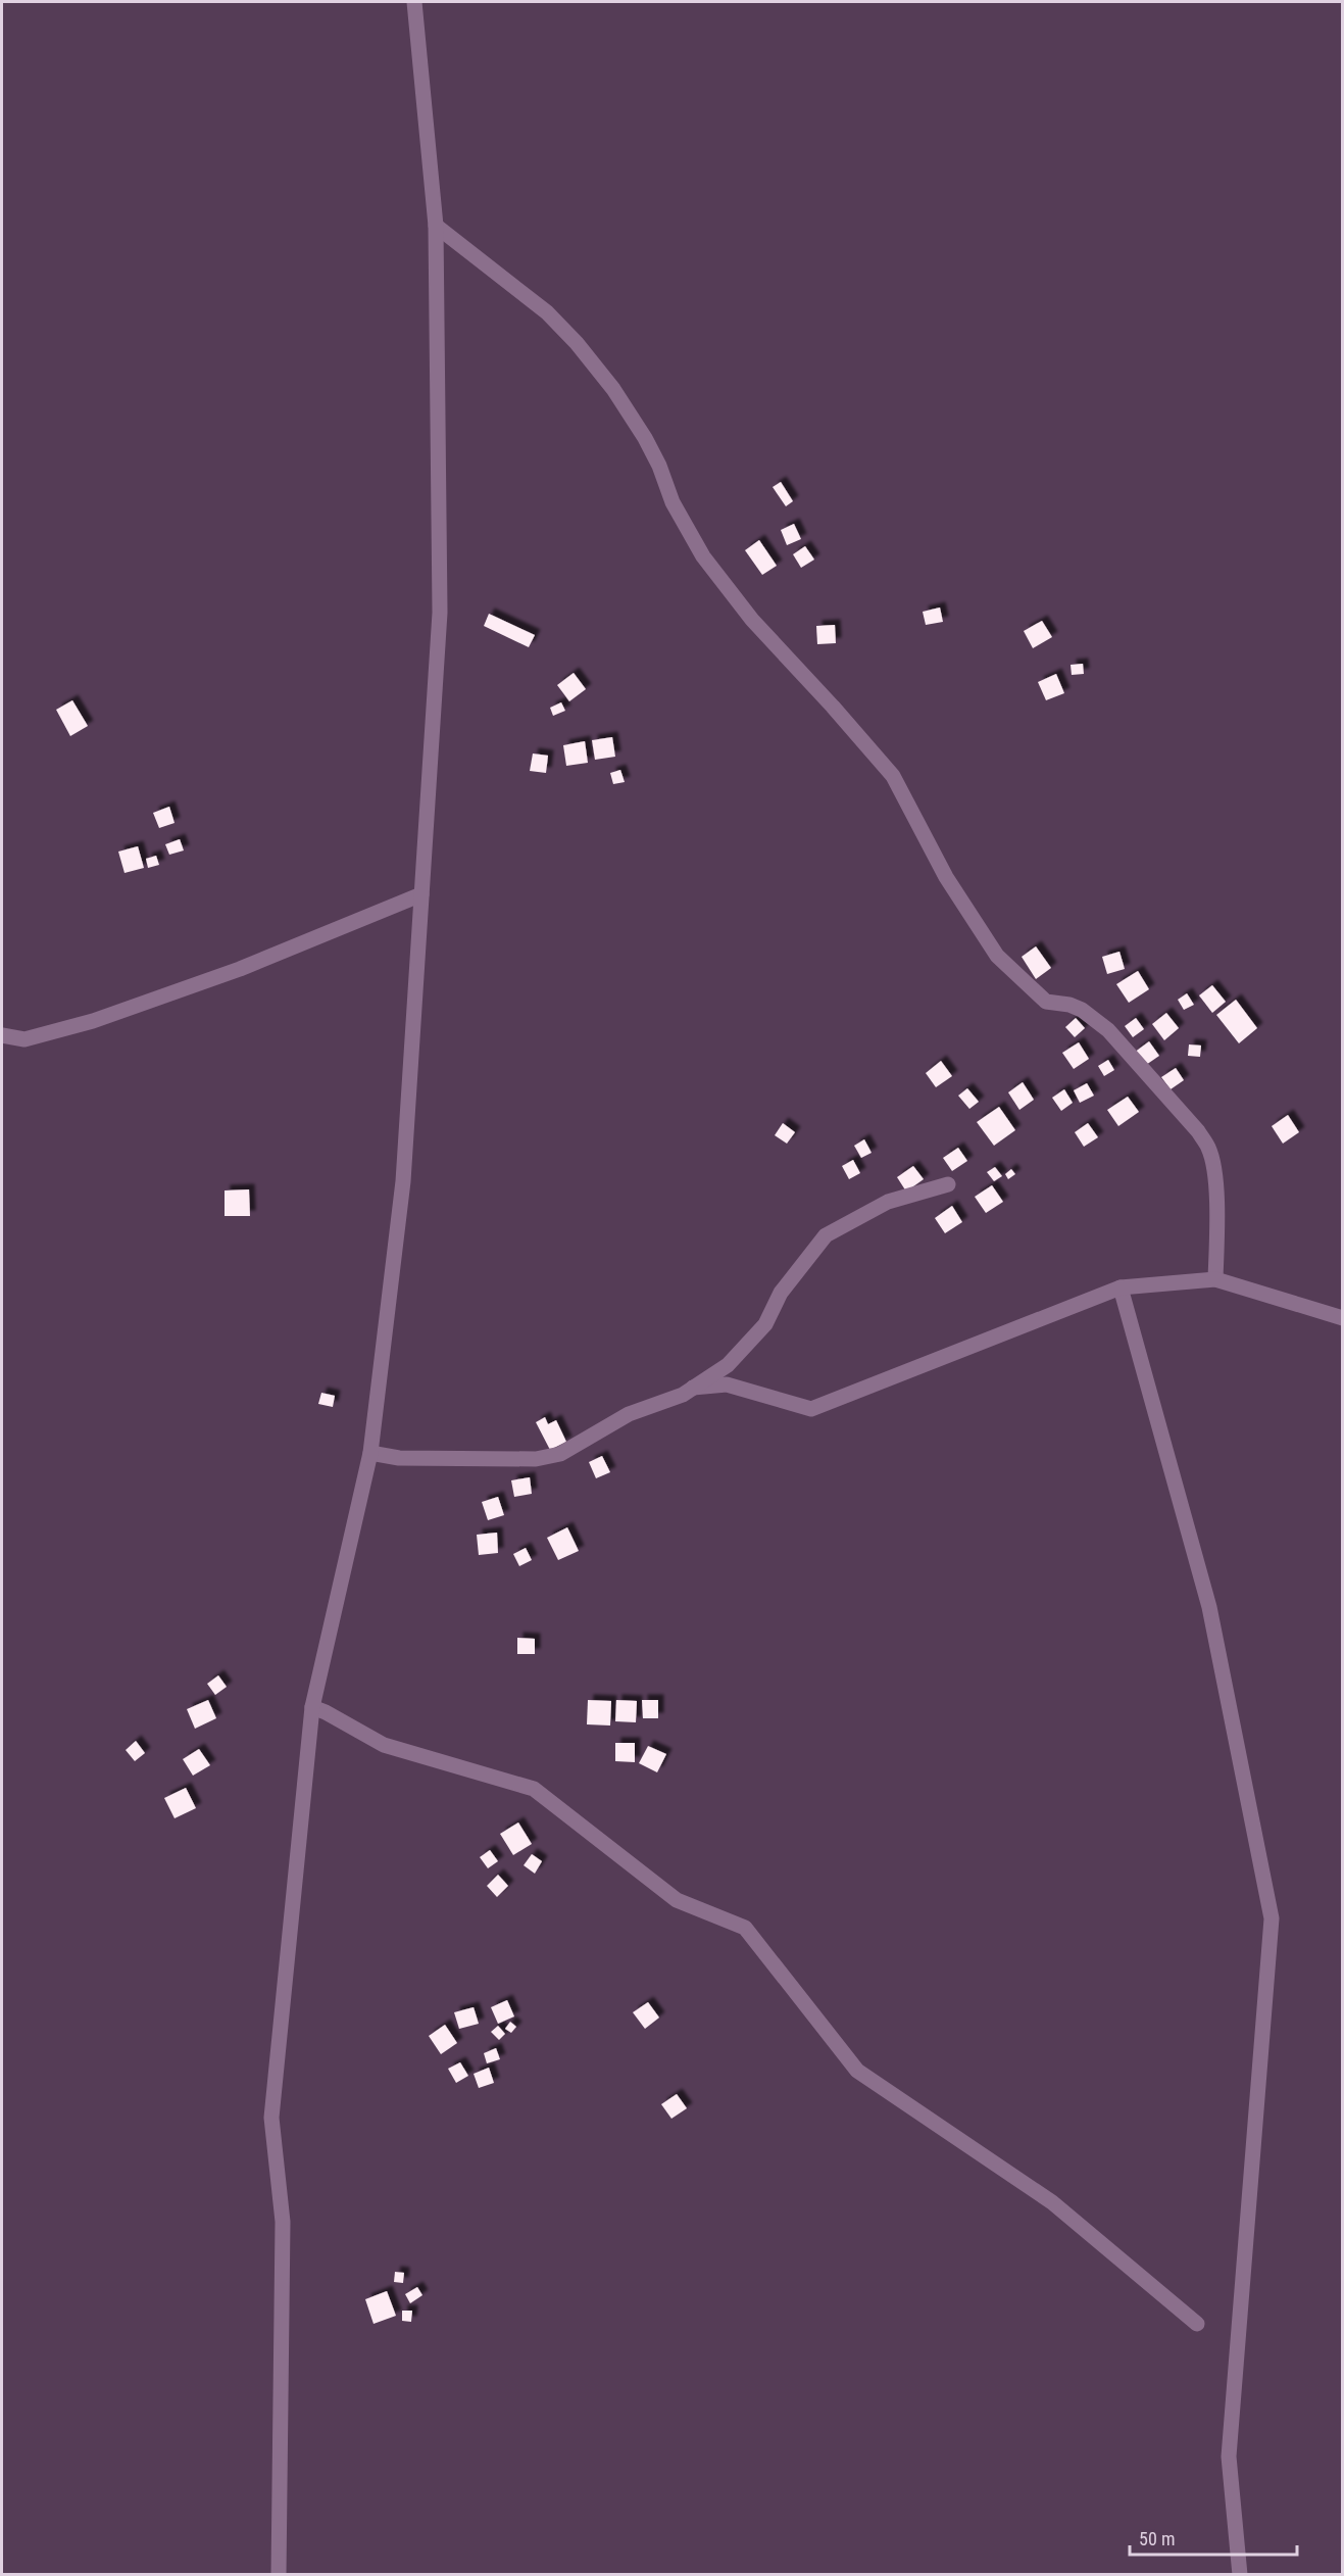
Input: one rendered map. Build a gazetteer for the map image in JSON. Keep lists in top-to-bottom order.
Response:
{
  "scale_bar": "50 m"
}
